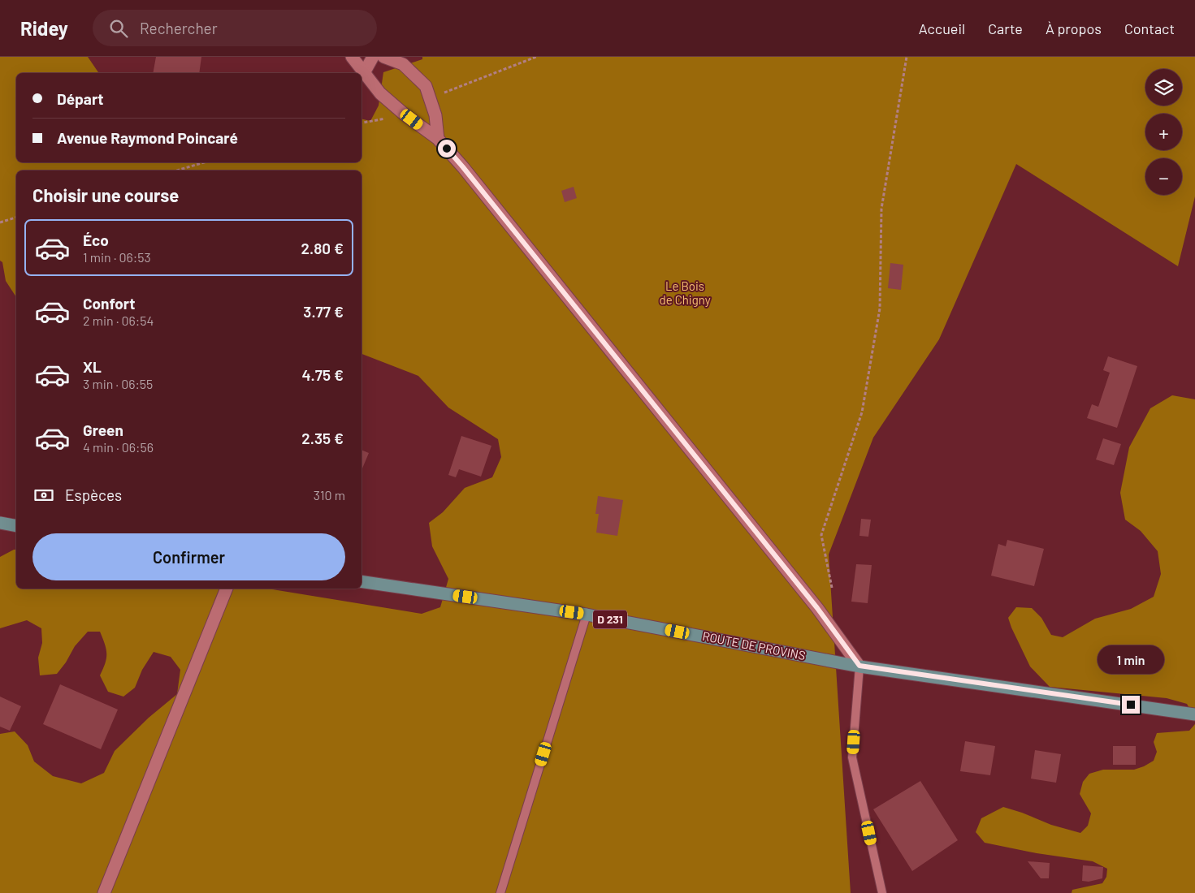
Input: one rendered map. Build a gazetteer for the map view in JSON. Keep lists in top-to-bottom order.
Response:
{
  "streets": {
    "main road": ["D 231", "ROUTE DE PROVINS"]
  },
  "crossings": [
    ["D 231", "ROUTE DE PROVINS"]
  ],
  "parks": ["Le Bois de Chigny"],
  "page": {
    "header": "Ridey",
    "search": "Rechercher",
    "nav": [
      "Accueil",
      "Carte",
      "À propos",
      "Contact"
    ],
    "map_buttons": ["+", "−"],
    "banner": ["Départ", "Avenue Raymond Poincaré"],
    "heading": "Choisir une course",
    "list": [
      {
        "name": "Éco",
        "note": "1 min · 06:53",
        "value": "2.80 €"
      },
      {
        "name": "Confort",
        "note": "2 min · 06:54",
        "value": "3.77 €"
      },
      {
        "name": "XL",
        "note": "3 min · 06:55",
        "value": "4.75 €"
      },
      {
        "name": "Green",
        "note": "4 min · 06:56",
        "value": "2.35 €"
      }
    ],
    "pay": ["Espèces", "310 m"],
    "buttons": "Confirmer",
    "bubble": "1 min"
  }
}
